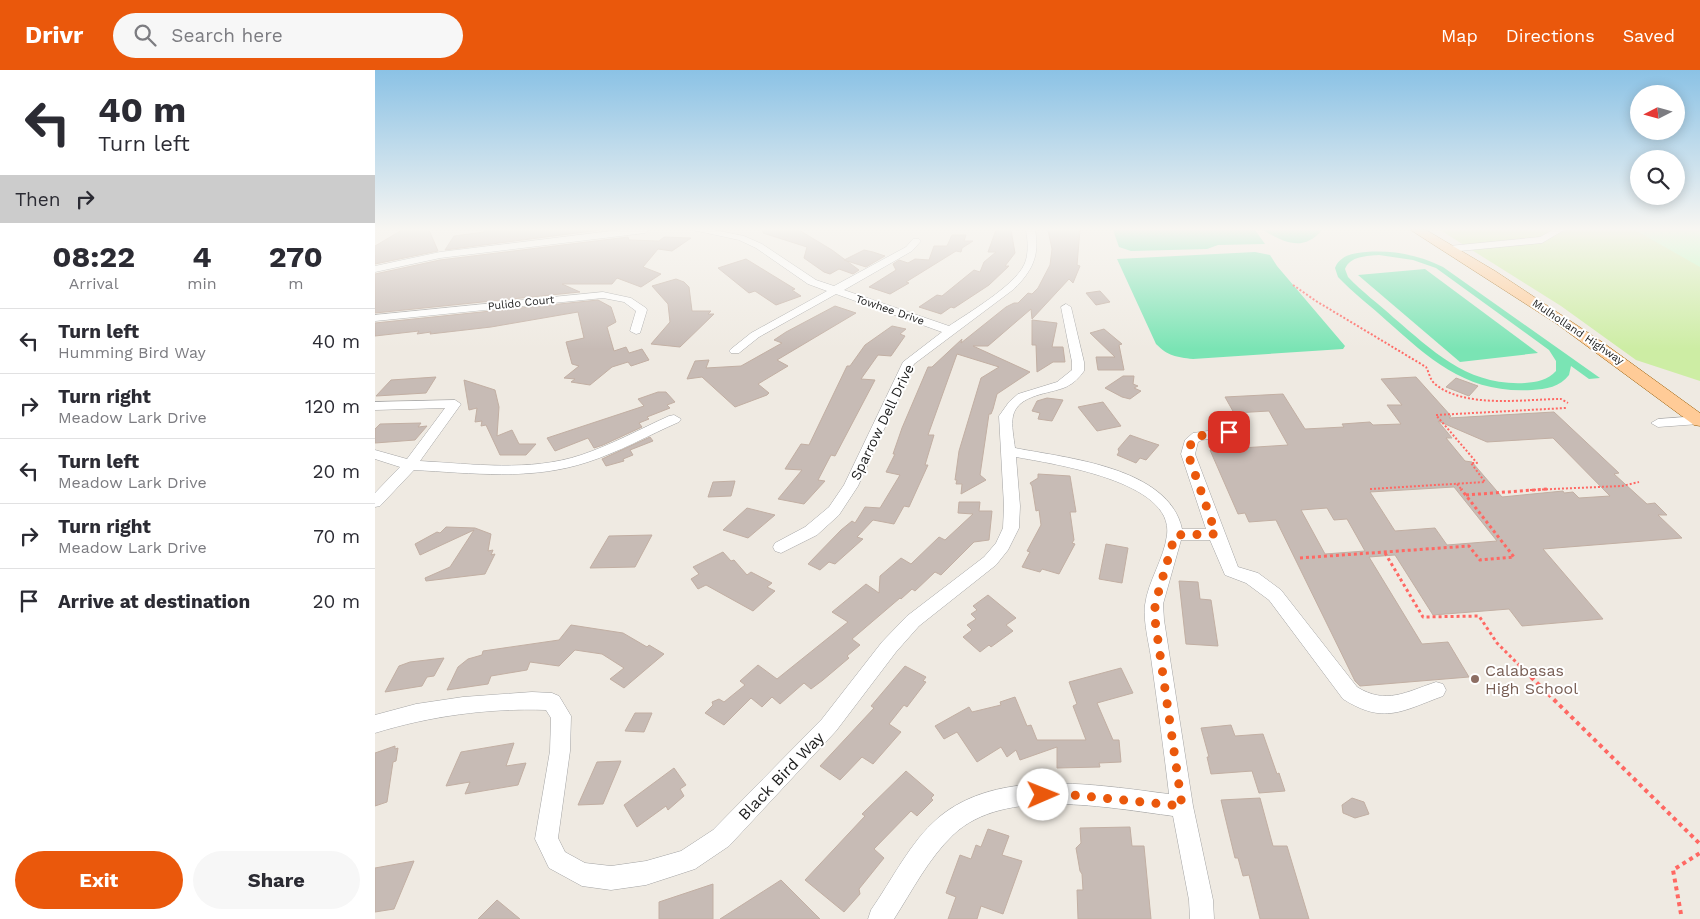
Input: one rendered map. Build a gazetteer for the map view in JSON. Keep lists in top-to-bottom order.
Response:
{
  "streets": {
    "main road": ["Mulholland Highway"],
    "street": [
      "Pulido Court",
      "Towhee Drive",
      "Sparrow Dell Drive",
      "Black Bird Way"
    ]
  },
  "crossings": [
    ["Towhee Drive", "Sparrow Dell Drive"]
  ],
  "places": ["Calabasas High School"],
  "north": "left",
  "page": {
    "header": "Drivr",
    "search": "Search here",
    "nav": ["Map", "Directions", "Saved"],
    "turn": ["40 m", "Turn left"],
    "then": "Then",
    "eta": [
      "08:22",
      "Arrival",
      "4",
      "min",
      "270",
      "m"
    ],
    "list": [
      {
        "name": "Turn left",
        "note": "Humming Bird Way",
        "value": "40 m"
      },
      {
        "name": "Turn right",
        "note": "Meadow Lark Drive",
        "value": "120 m"
      },
      {
        "name": "Turn left",
        "note": "Meadow Lark Drive",
        "value": "20 m"
      },
      {
        "name": "Turn right",
        "note": "Meadow Lark Drive",
        "value": "70 m"
      },
      {
        "name": "Arrive at destination",
        "value": "20 m"
      }
    ],
    "buttons": ["Exit", "Share"]
  }
}
